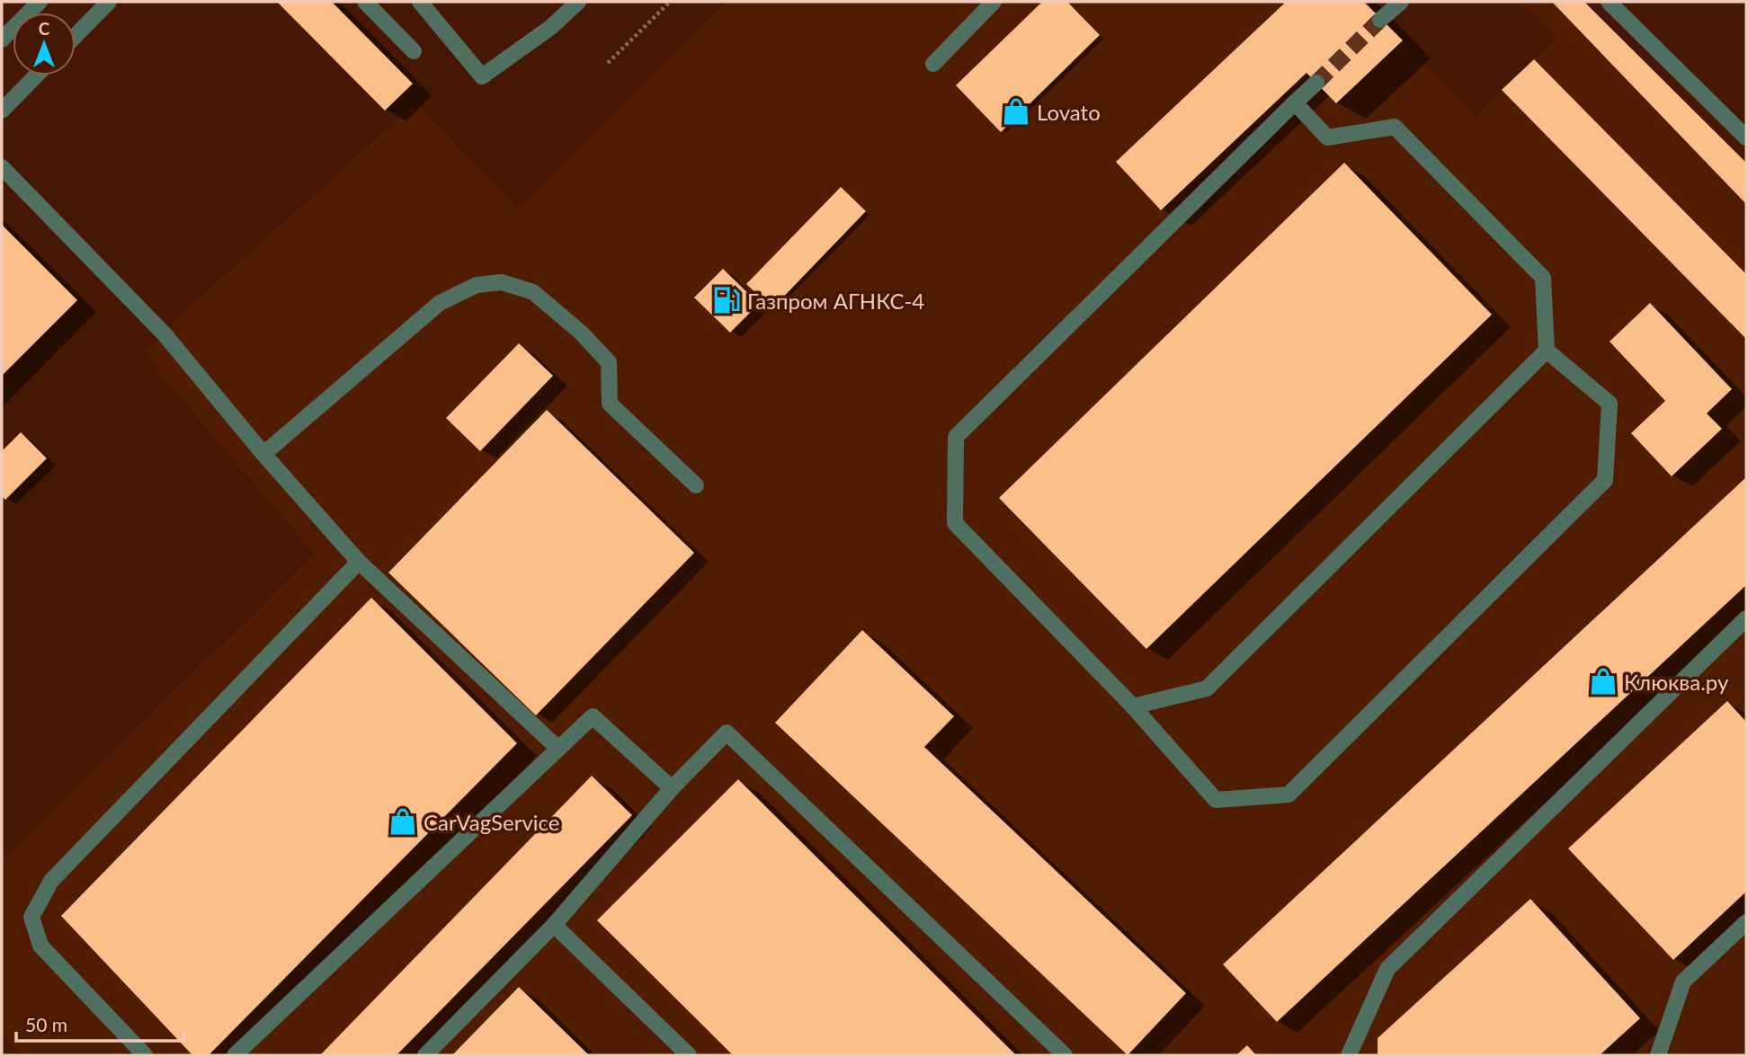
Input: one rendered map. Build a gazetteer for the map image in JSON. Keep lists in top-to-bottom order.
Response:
{
  "places": {
    "shop": ["Lovato", "Клюква.ру", "CarVagService"],
    "fuel station": ["Газпром АГНКС-4"]
  },
  "scale_bar": "50 m",
  "north": "top"
}
